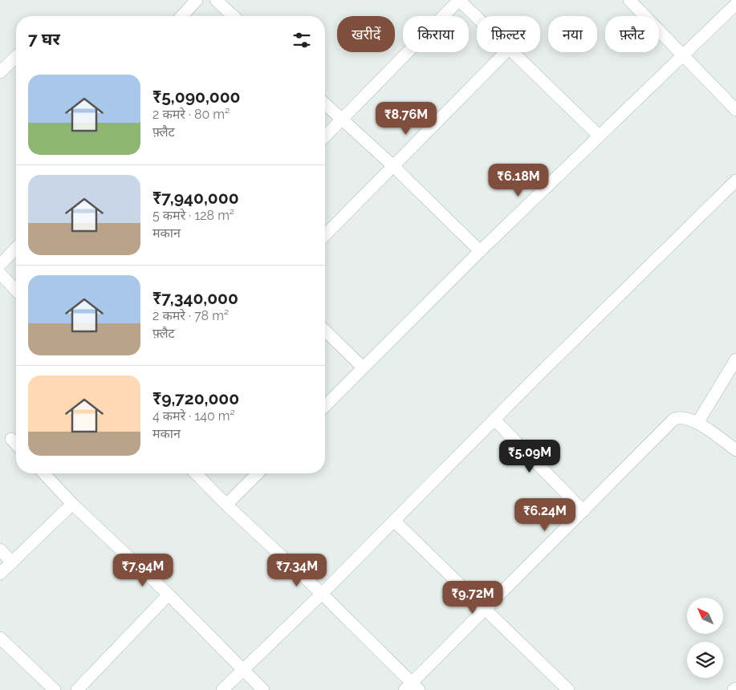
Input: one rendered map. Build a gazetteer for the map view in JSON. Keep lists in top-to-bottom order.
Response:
{
  "north": "top left",
  "page": {
    "chip": [
      "खरीदें",
      "किराया",
      "फ़िल्टर",
      "नया",
      "फ़्लैट"
    ],
    "heading": "7 घर",
    "list": [
      {
        "name": "₹5,090,000",
        "note": "2 कमरे · 80 m² · फ़्लैट"
      },
      {
        "name": "₹7,940,000",
        "note": "5 कमरे · 128 m² · मकान"
      },
      {
        "name": "₹7,340,000",
        "note": "2 कमरे · 78 m² · फ़्लैट"
      },
      {
        "name": "₹9,720,000",
        "note": "4 कमरे · 140 m² · मकान"
      }
    ],
    "price": [
      "₹8.76M",
      "₹6.18M",
      "₹5.09M",
      "₹6.24M",
      "₹7.94M",
      "₹7.34M",
      "₹9.72M"
    ]
  }
}
